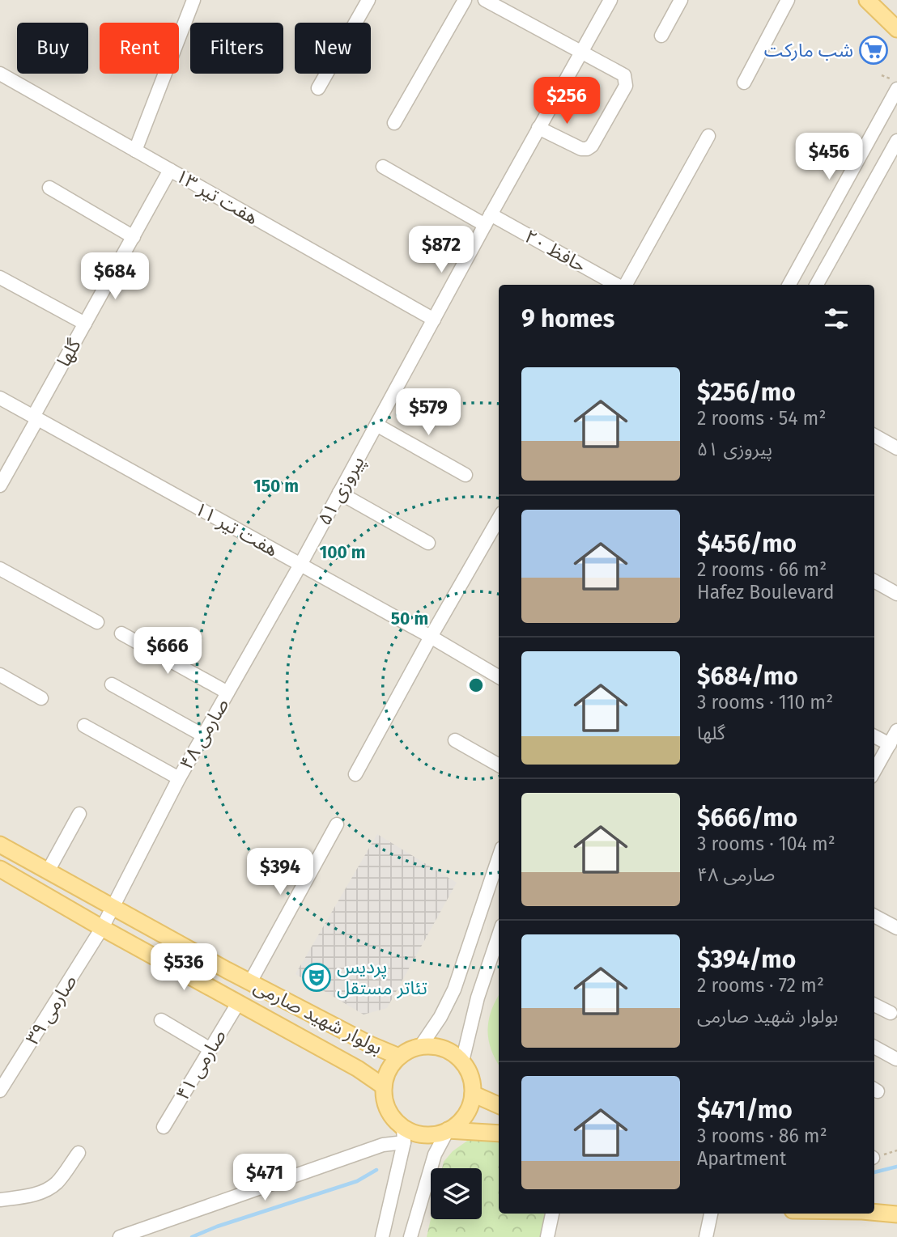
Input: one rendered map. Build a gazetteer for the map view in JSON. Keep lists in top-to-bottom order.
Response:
{
  "streets": {
    "main road": ["بولوار شهید صارمی"],
    "street": [
      "هفت تیر ۱۳",
      "حافظ ۲۰",
      "گلها",
      "پیروزی ۵۱",
      "هفت تیر ۱۱",
      "صارمی ۴۸",
      "صارمی ۳۹",
      "صارمی ۴۱"
    ]
  },
  "crossings": [
    ["هفت تیر ۱۳", "گلها"],
    ["هفت تیر ۱۳", "پیروزی ۵۱"],
    ["حافظ ۲۰", "پیروزی ۵۱"],
    ["گلها", "هفت تیر ۱۱"],
    ["پیروزی ۵۱", "هفت تیر ۱۱"],
    ["پیروزی ۵۱", "صارمی ۴۸"],
    ["هفت تیر ۱۱", "صارمی ۴۸"],
    ["صارمی ۴۸", "صارمی ۳۹"],
    ["صارمی ۴۸", "بولوار شهید صارمی"],
    ["صارمی ۳۹", "بولوار شهید صارمی"],
    ["بولوار شهید صارمی", "صارمی ۴۱"]
  ],
  "places": {
    "supermarket": ["شب مارکت"],
    "theatre": ["پردیس تئاتر مستقل"]
  },
  "page": {
    "chip": [
      "Buy",
      "Rent",
      "Filters",
      "New"
    ],
    "price": [
      "$256",
      "$456",
      "$872",
      "$684",
      "$579",
      "$666",
      "$394",
      "$536",
      "$471"
    ],
    "heading": "9 homes",
    "list": [
      {
        "name": "$256/mo",
        "note": "2 rooms · 54 m² · پیروزی ۵۱"
      },
      {
        "name": "$456/mo",
        "note": "2 rooms · 66 m² · Hafez Boulevard"
      },
      {
        "name": "$684/mo",
        "note": "3 rooms · 110 m² · گلها"
      },
      {
        "name": "$666/mo",
        "note": "3 rooms · 104 m² · صارمی ۴۸"
      },
      {
        "name": "$394/mo",
        "note": "2 rooms · 72 m² · بولوار شهید صارمی"
      },
      {
        "name": "$471/mo",
        "note": "3 rooms · 86 m² · Apartment"
      }
    ]
  },
  "rings": ["150 m", "100 m", "50 m"]
}
